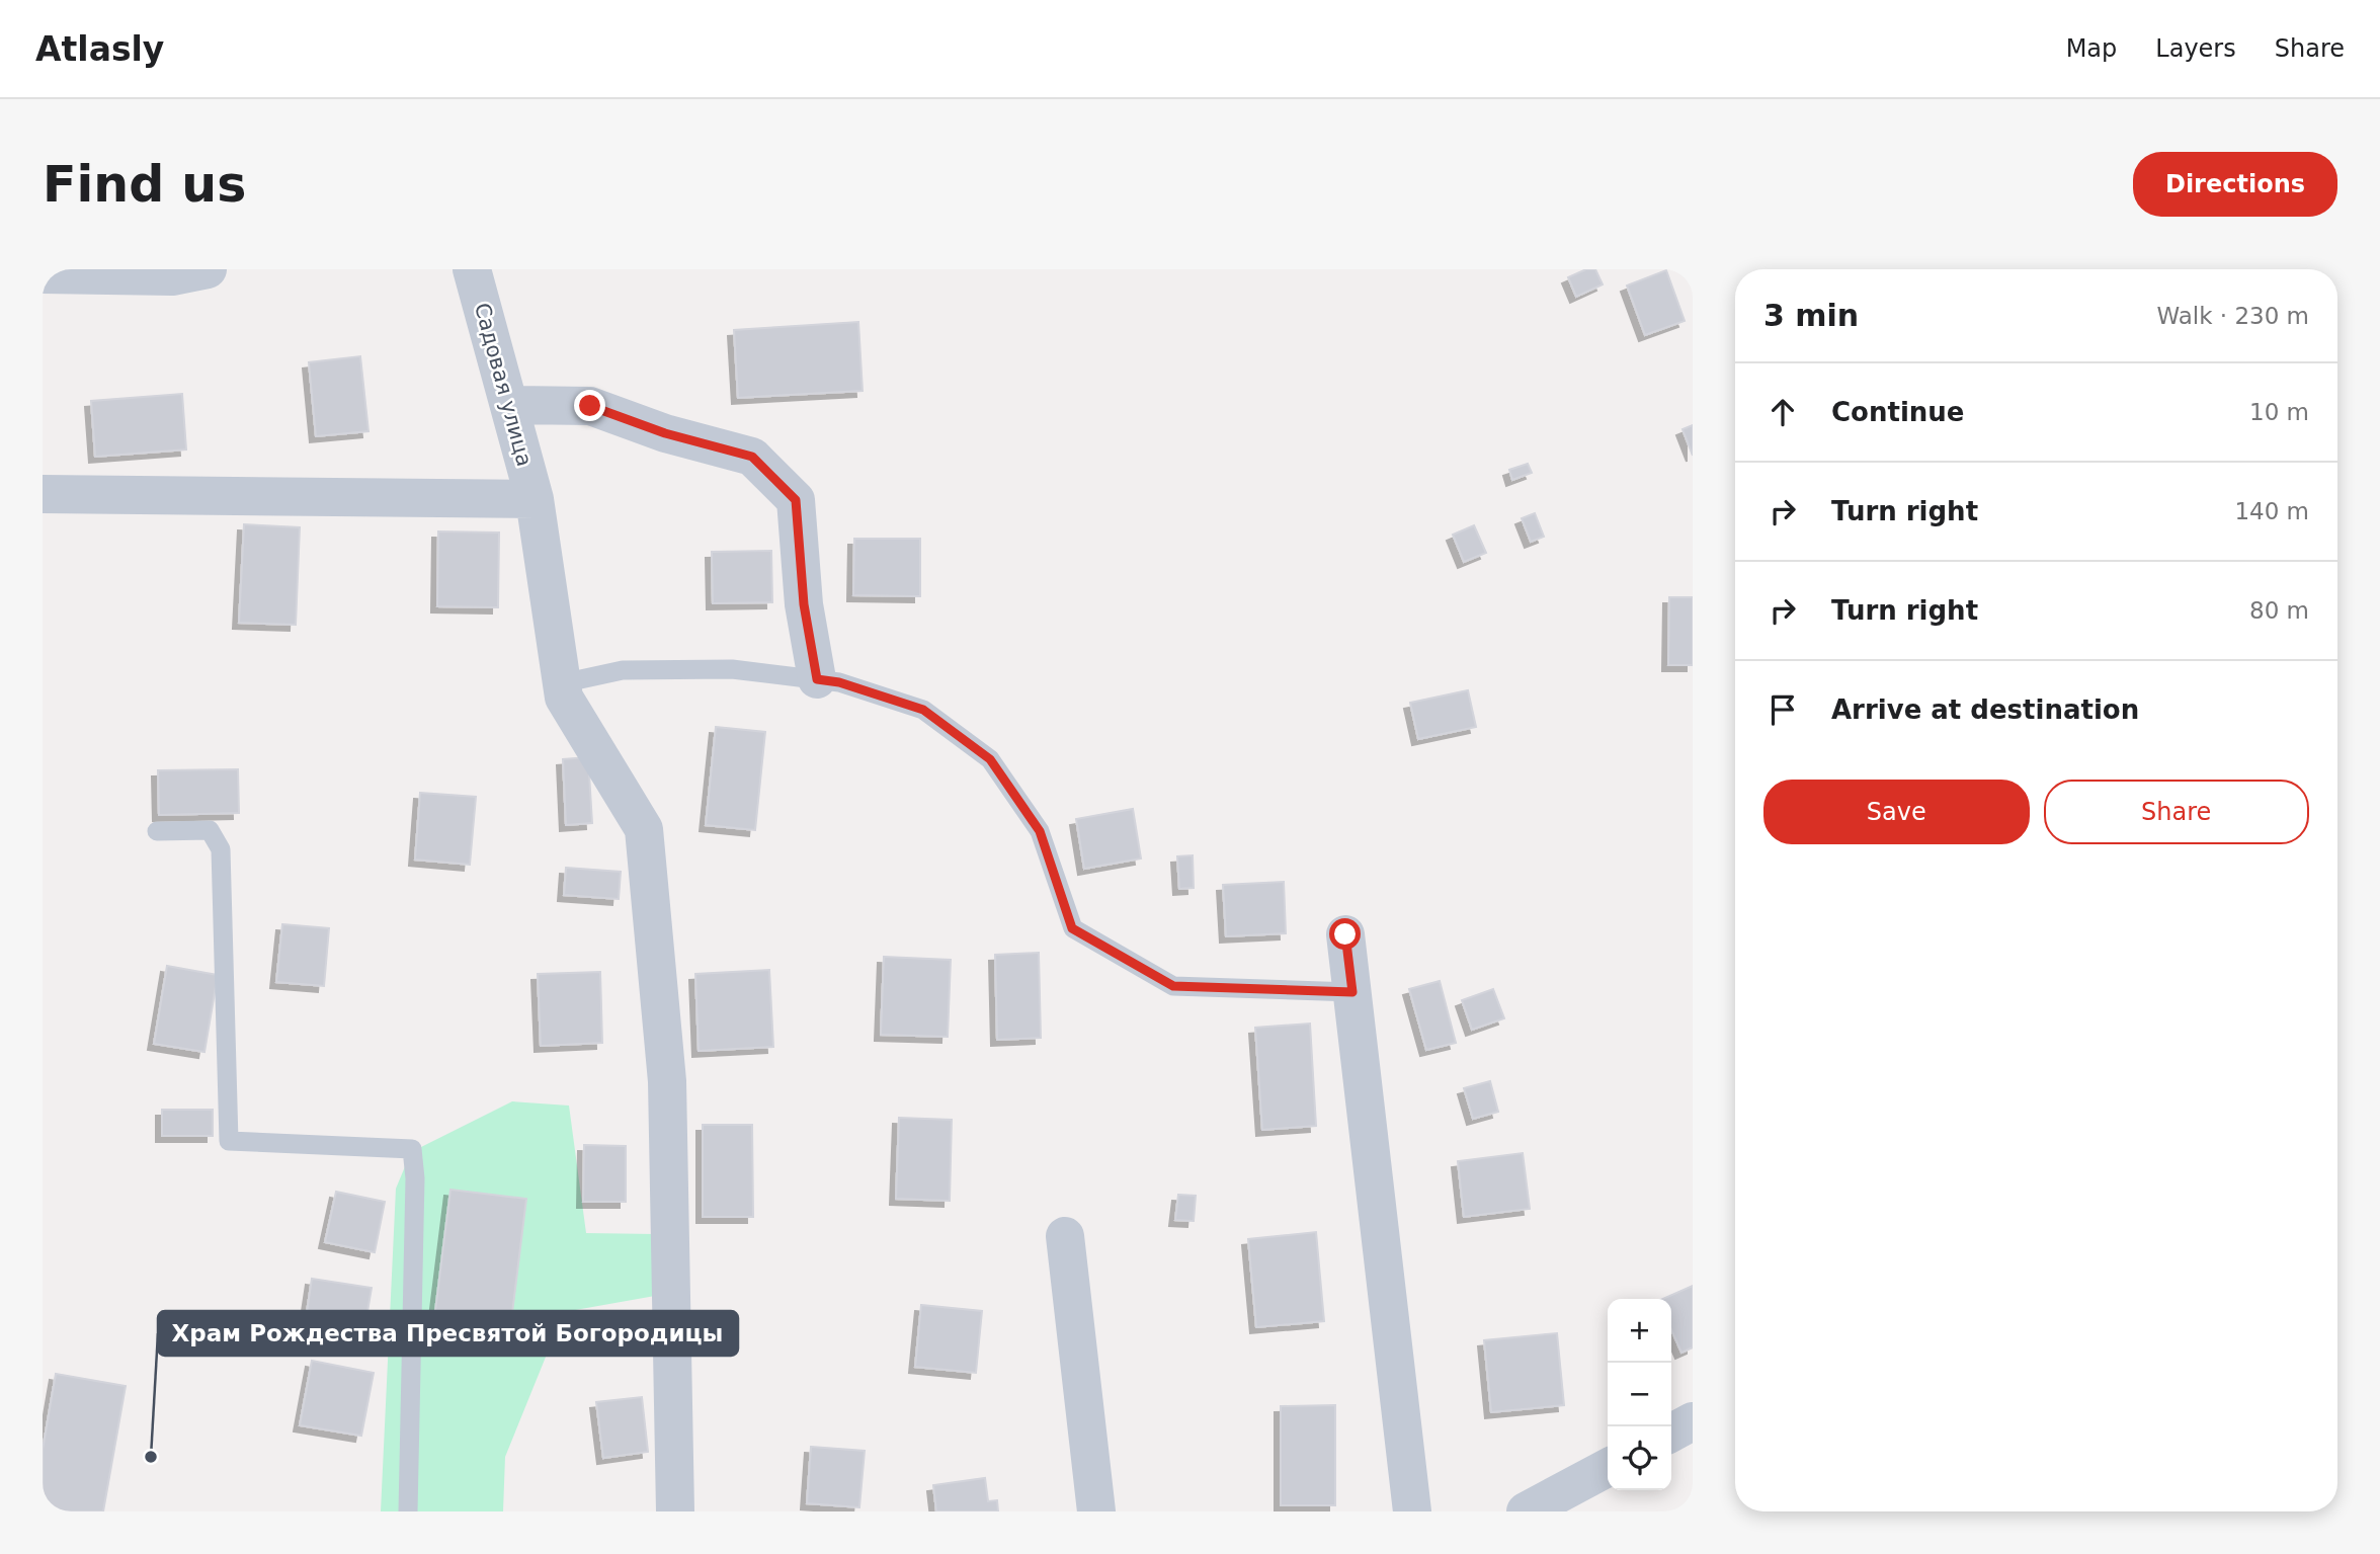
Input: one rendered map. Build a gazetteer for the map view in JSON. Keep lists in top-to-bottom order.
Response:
{
  "streets": {
    "street": ["Садовая улица"]
  },
  "places": ["Храм Рождества Пресвятой Богородицы"],
  "page": {
    "header": "Atlasly",
    "nav": ["Map", "Layers", "Share"],
    "buttons": [
      "Directions",
      ["Save", "Share"]
    ],
    "title": "Find us",
    "heading": ["3 min", "Walk · 230 m"],
    "list": [
      ["Continue", "10 m"],
      ["Turn right", "140 m"],
      ["Turn right", "80 m"],
      "Arrive at destination"
    ],
    "map_buttons": ["+", "−"]
  }
}
